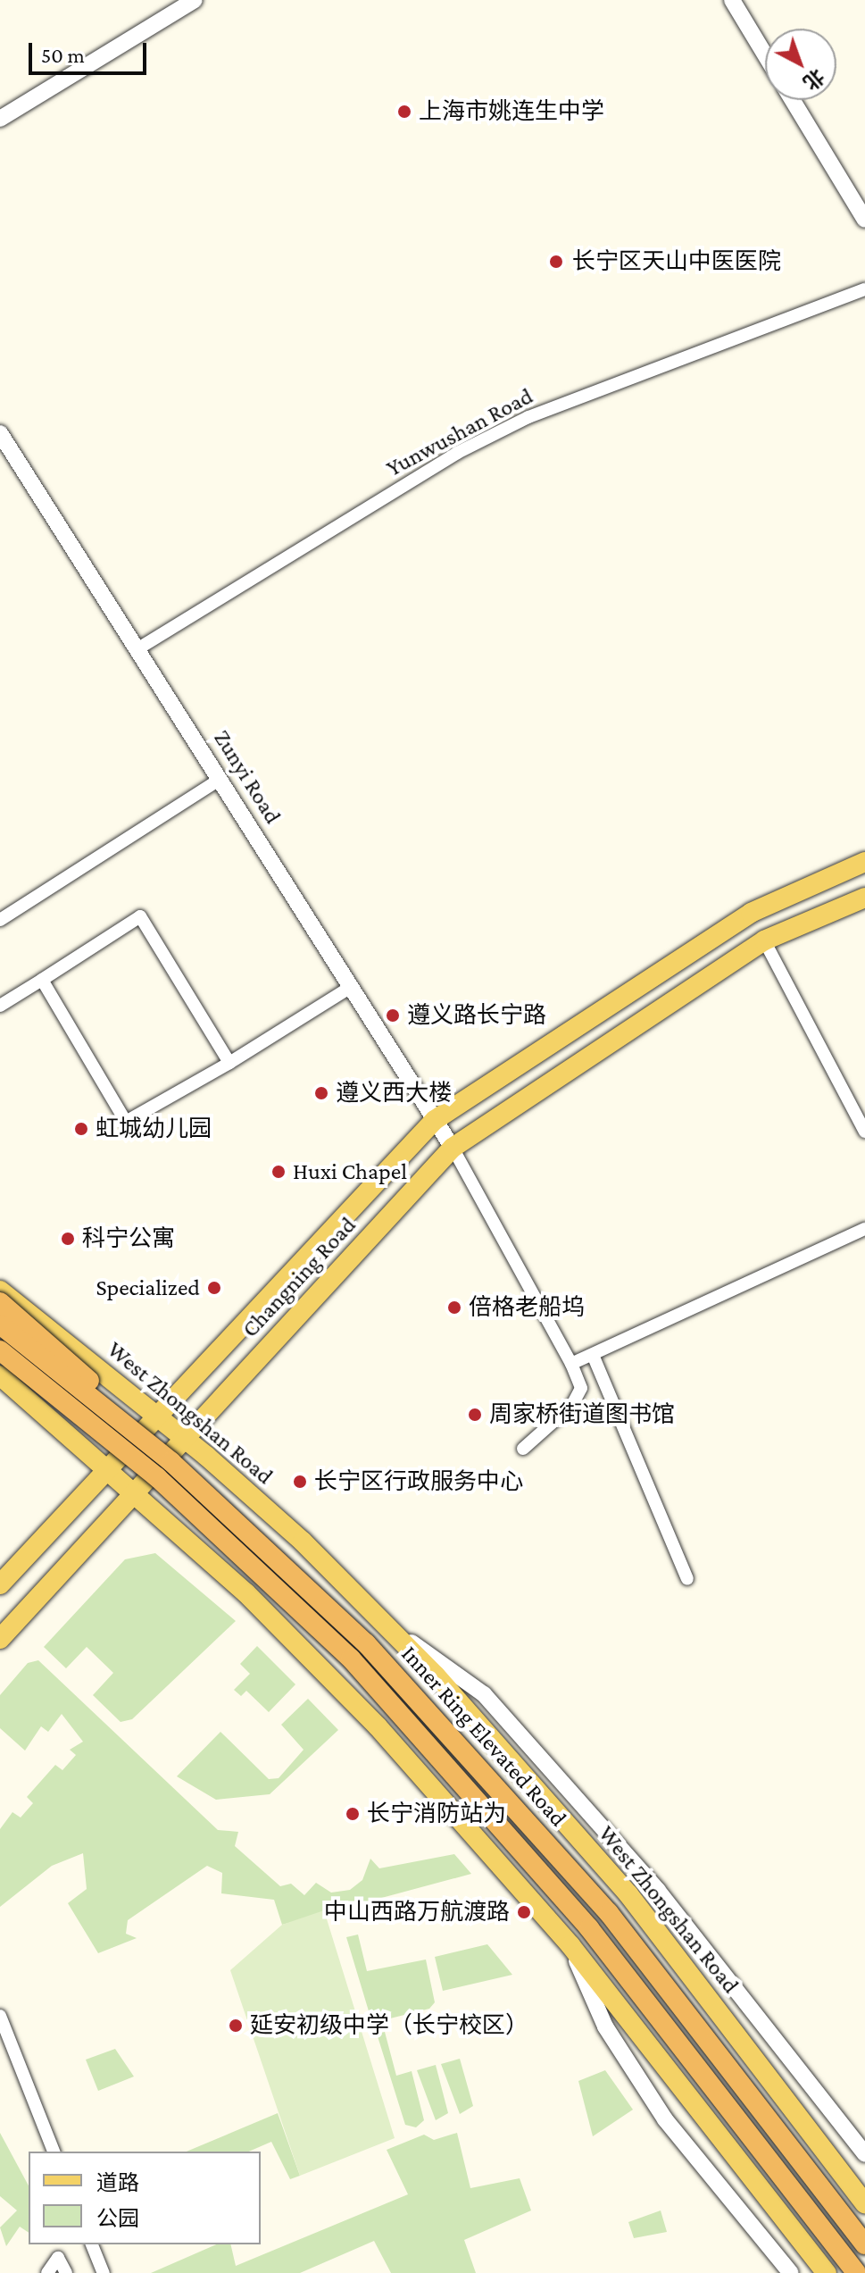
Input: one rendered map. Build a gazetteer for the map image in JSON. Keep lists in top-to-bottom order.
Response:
{
  "streets": {
    "highway": ["Inner Ring Elevated Road"],
    "main road": ["Changning Road", "West Zhongshan Road"],
    "street": ["Yunwushan Road", "Zunyi Road"]
  },
  "crossings": [
    ["Yunwushan Road", "Zunyi Road"],
    ["Zunyi Road", "Changning Road"],
    ["Changning Road", "West Zhongshan Road"]
  ],
  "places": [
    "上海市姚连生中学",
    "长宁区天山中医医院",
    "遵义路长宁路",
    "遵义西大楼",
    "虹城幼儿园",
    "Huxi Chapel",
    "科宁公寓",
    "Specialized",
    "倍格老船坞",
    "周家桥街道图书馆",
    "长宁区行政服务中心",
    "长宁消防站为",
    "中山西路万航渡路",
    "延安初级中学（长宁校区）"
  ],
  "legend": ["道路", "公园"],
  "scale_bar": "50 m",
  "north": "bottom right"
}
